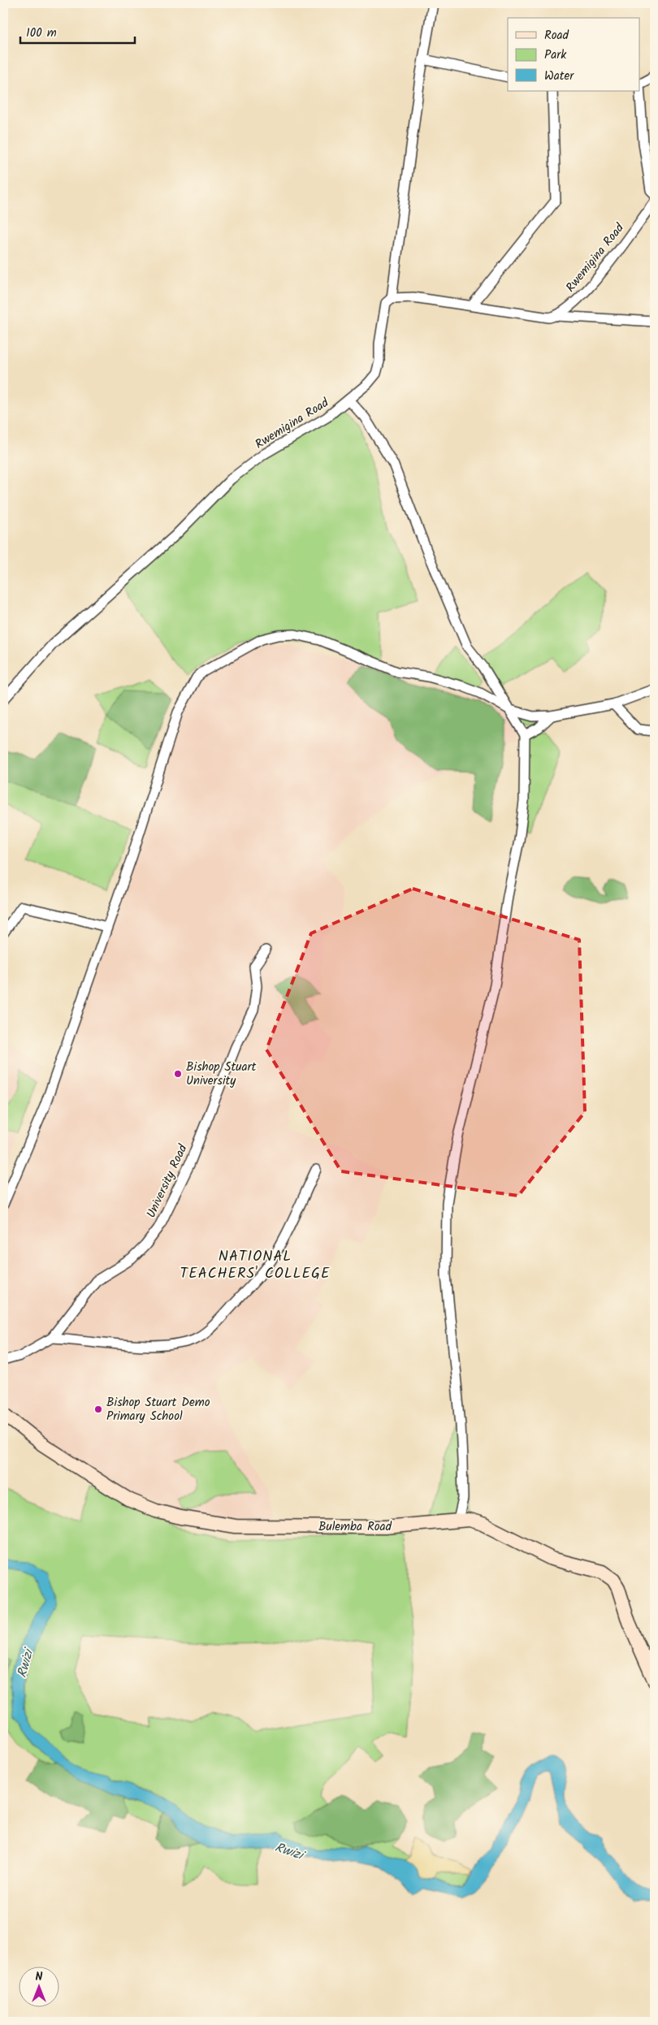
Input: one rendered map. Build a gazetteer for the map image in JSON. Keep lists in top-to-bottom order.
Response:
{
  "streets": {
    "main road": ["Bulemba Road"],
    "street": ["Rwemigina Road", "University Road"]
  },
  "districts": ["NATIONAL TEACHERS' COLLEGE"],
  "water": ["Rwizi"],
  "places": ["Bishop Stuart University", "Bishop Stuart Demo Primary School"],
  "legend": ["Road", "Park", "Water"],
  "scale_bar": "100 m",
  "north": "top"
}
